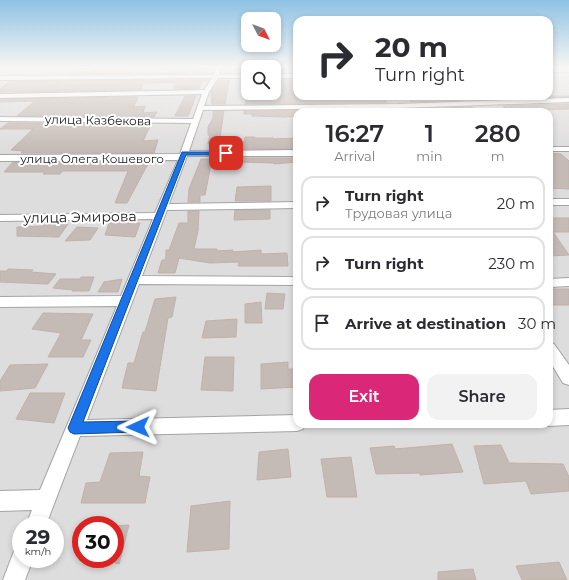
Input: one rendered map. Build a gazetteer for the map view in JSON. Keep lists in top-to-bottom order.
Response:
{
  "streets": {
    "street": ["улица Казбекова", "улица Олега Кошевого", "улица Эмирова"]
  },
  "north": "bottom right",
  "page": {
    "turn": ["20 m", "Turn right"],
    "eta": [
      "16:27",
      "Arrival",
      "1",
      "min",
      "280",
      "m"
    ],
    "list": [
      {
        "name": "Turn right",
        "note": "Трудовая улица",
        "value": "20 m"
      },
      {
        "name": "Turn right",
        "value": "230 m"
      },
      {
        "name": "Arrive at destination",
        "value": "30 m"
      }
    ],
    "buttons": ["Exit", "Share"],
    "speed": "29 km/h",
    "limit": "30"
  }
}
